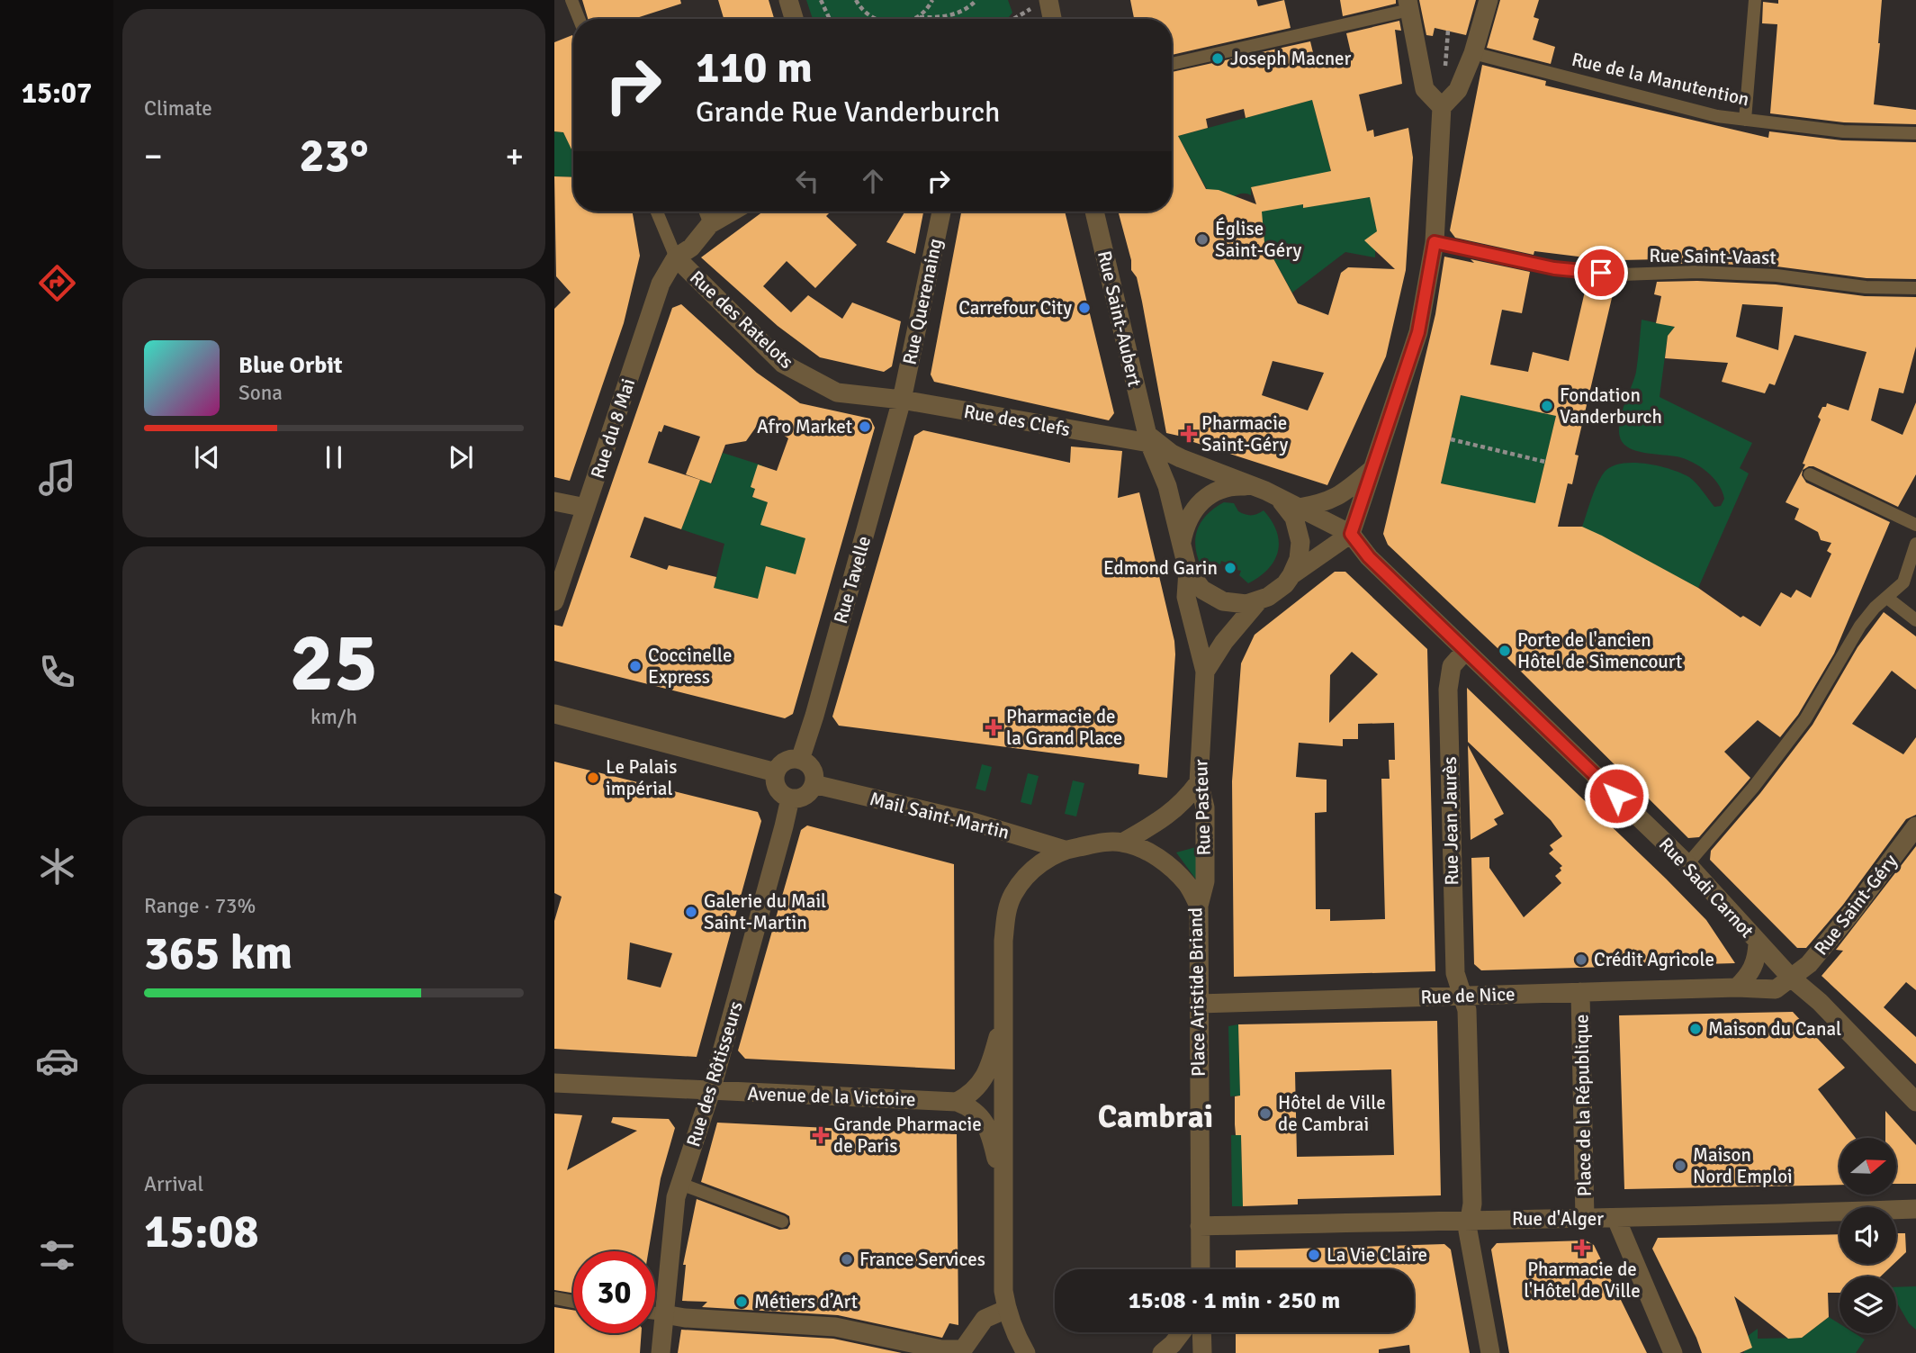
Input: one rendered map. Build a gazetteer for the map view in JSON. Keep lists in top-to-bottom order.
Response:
{
  "streets": {
    "street": [
      "Rue Querenaing",
      "Rue Saint-Aubert",
      "Rue des Ratelots",
      "Rue des Clefs",
      "Rue du 8 Mai",
      "Rue Tavelle",
      "Rue Pasteur",
      "Mail Saint-Martin",
      "Rue Jean Jaurès",
      "Rue Sadi Carnot",
      "Rue Saint-Géry",
      "Place Aristide Briand",
      "Rue de Nice",
      "Rue des Rôtisseurs",
      "Avenue de la Victoire",
      "Place de la République",
      "Rue d'Alger"
    ],
    "lane": ["Rue de la Manutention", "Rue Saint-Vaast"]
  },
  "crossings": [
    ["Rue Querenaing", "Rue des Ratelots"],
    ["Rue Querenaing", "Rue des Clefs"],
    ["Rue Querenaing", "Rue Tavelle"],
    ["Rue Saint-Aubert", "Rue des Clefs"],
    ["Rue des Ratelots", "Rue des Clefs"],
    ["Rue des Ratelots", "Rue du 8 Mai"],
    ["Rue des Ratelots", "Rue Tavelle"],
    ["Rue des Clefs", "Rue Tavelle"],
    ["Rue Tavelle", "Mail Saint-Martin"],
    ["Rue Tavelle", "Rue des Rôtisseurs"],
    ["Rue Pasteur", "Place Aristide Briand"],
    ["Mail Saint-Martin", "Place Aristide Briand"],
    ["Mail Saint-Martin", "Rue des Rôtisseurs"],
    ["Rue Jean Jaurès", "Rue Sadi Carnot"],
    ["Rue Jean Jaurès", "Rue de Nice"],
    ["Rue Sadi Carnot", "Rue Saint-Géry"],
    ["Rue Sadi Carnot", "Rue de Nice"],
    ["Rue Saint-Géry", "Rue de Nice"],
    ["Place Aristide Briand", "Rue de Nice"],
    ["Place Aristide Briand", "Avenue de la Victoire"],
    ["Place Aristide Briand", "Rue d'Alger"],
    ["Rue de Nice", "Place de la République"],
    ["Rue des Rôtisseurs", "Avenue de la Victoire"],
    ["Place de la République", "Rue d'Alger"]
  ],
  "districts": ["Cambrai"],
  "places": {
    "other": [
      "Joseph Macner",
      "Église Saint-Géry",
      "Carrefour City",
      "Fondation Vanderburch",
      "Afro Market",
      "Edmond Garin",
      "Porte de l'ancien Hôtel de Simencourt",
      "Coccinelle Express",
      "Le Palais impérial",
      "Galerie du Mail Saint-Martin",
      "Crédit Agricole",
      "Maison du Canal",
      "Hôtel de Ville de Cambrai",
      "Maison Nord Emploi",
      "La Vie Claire",
      "France Services",
      "Métiers d’Art"
    ],
    "health": [
      "Pharmacie Saint-Géry",
      "Pharmacie de la Grand Place",
      "Grande Pharmacie de Paris",
      "Pharmacie de l'Hôtel de Ville"
    ]
  },
  "north": "right",
  "page": {
    "tabs": "15:07",
    "tile": [
      "Climate",
      ["25", "km/h"],
      ["Range · 73%", "365 km"],
      ["Arrival", "15:08"]
    ],
    "turn": ["110 m", "Grande Rue Vanderburch"],
    "heat": ["−", "23°", "+"],
    "song": ["Blue Orbit", "Sona"],
    "limit": "30",
    "trip": "15:08 · 1 min · 250 m"
  }
}
